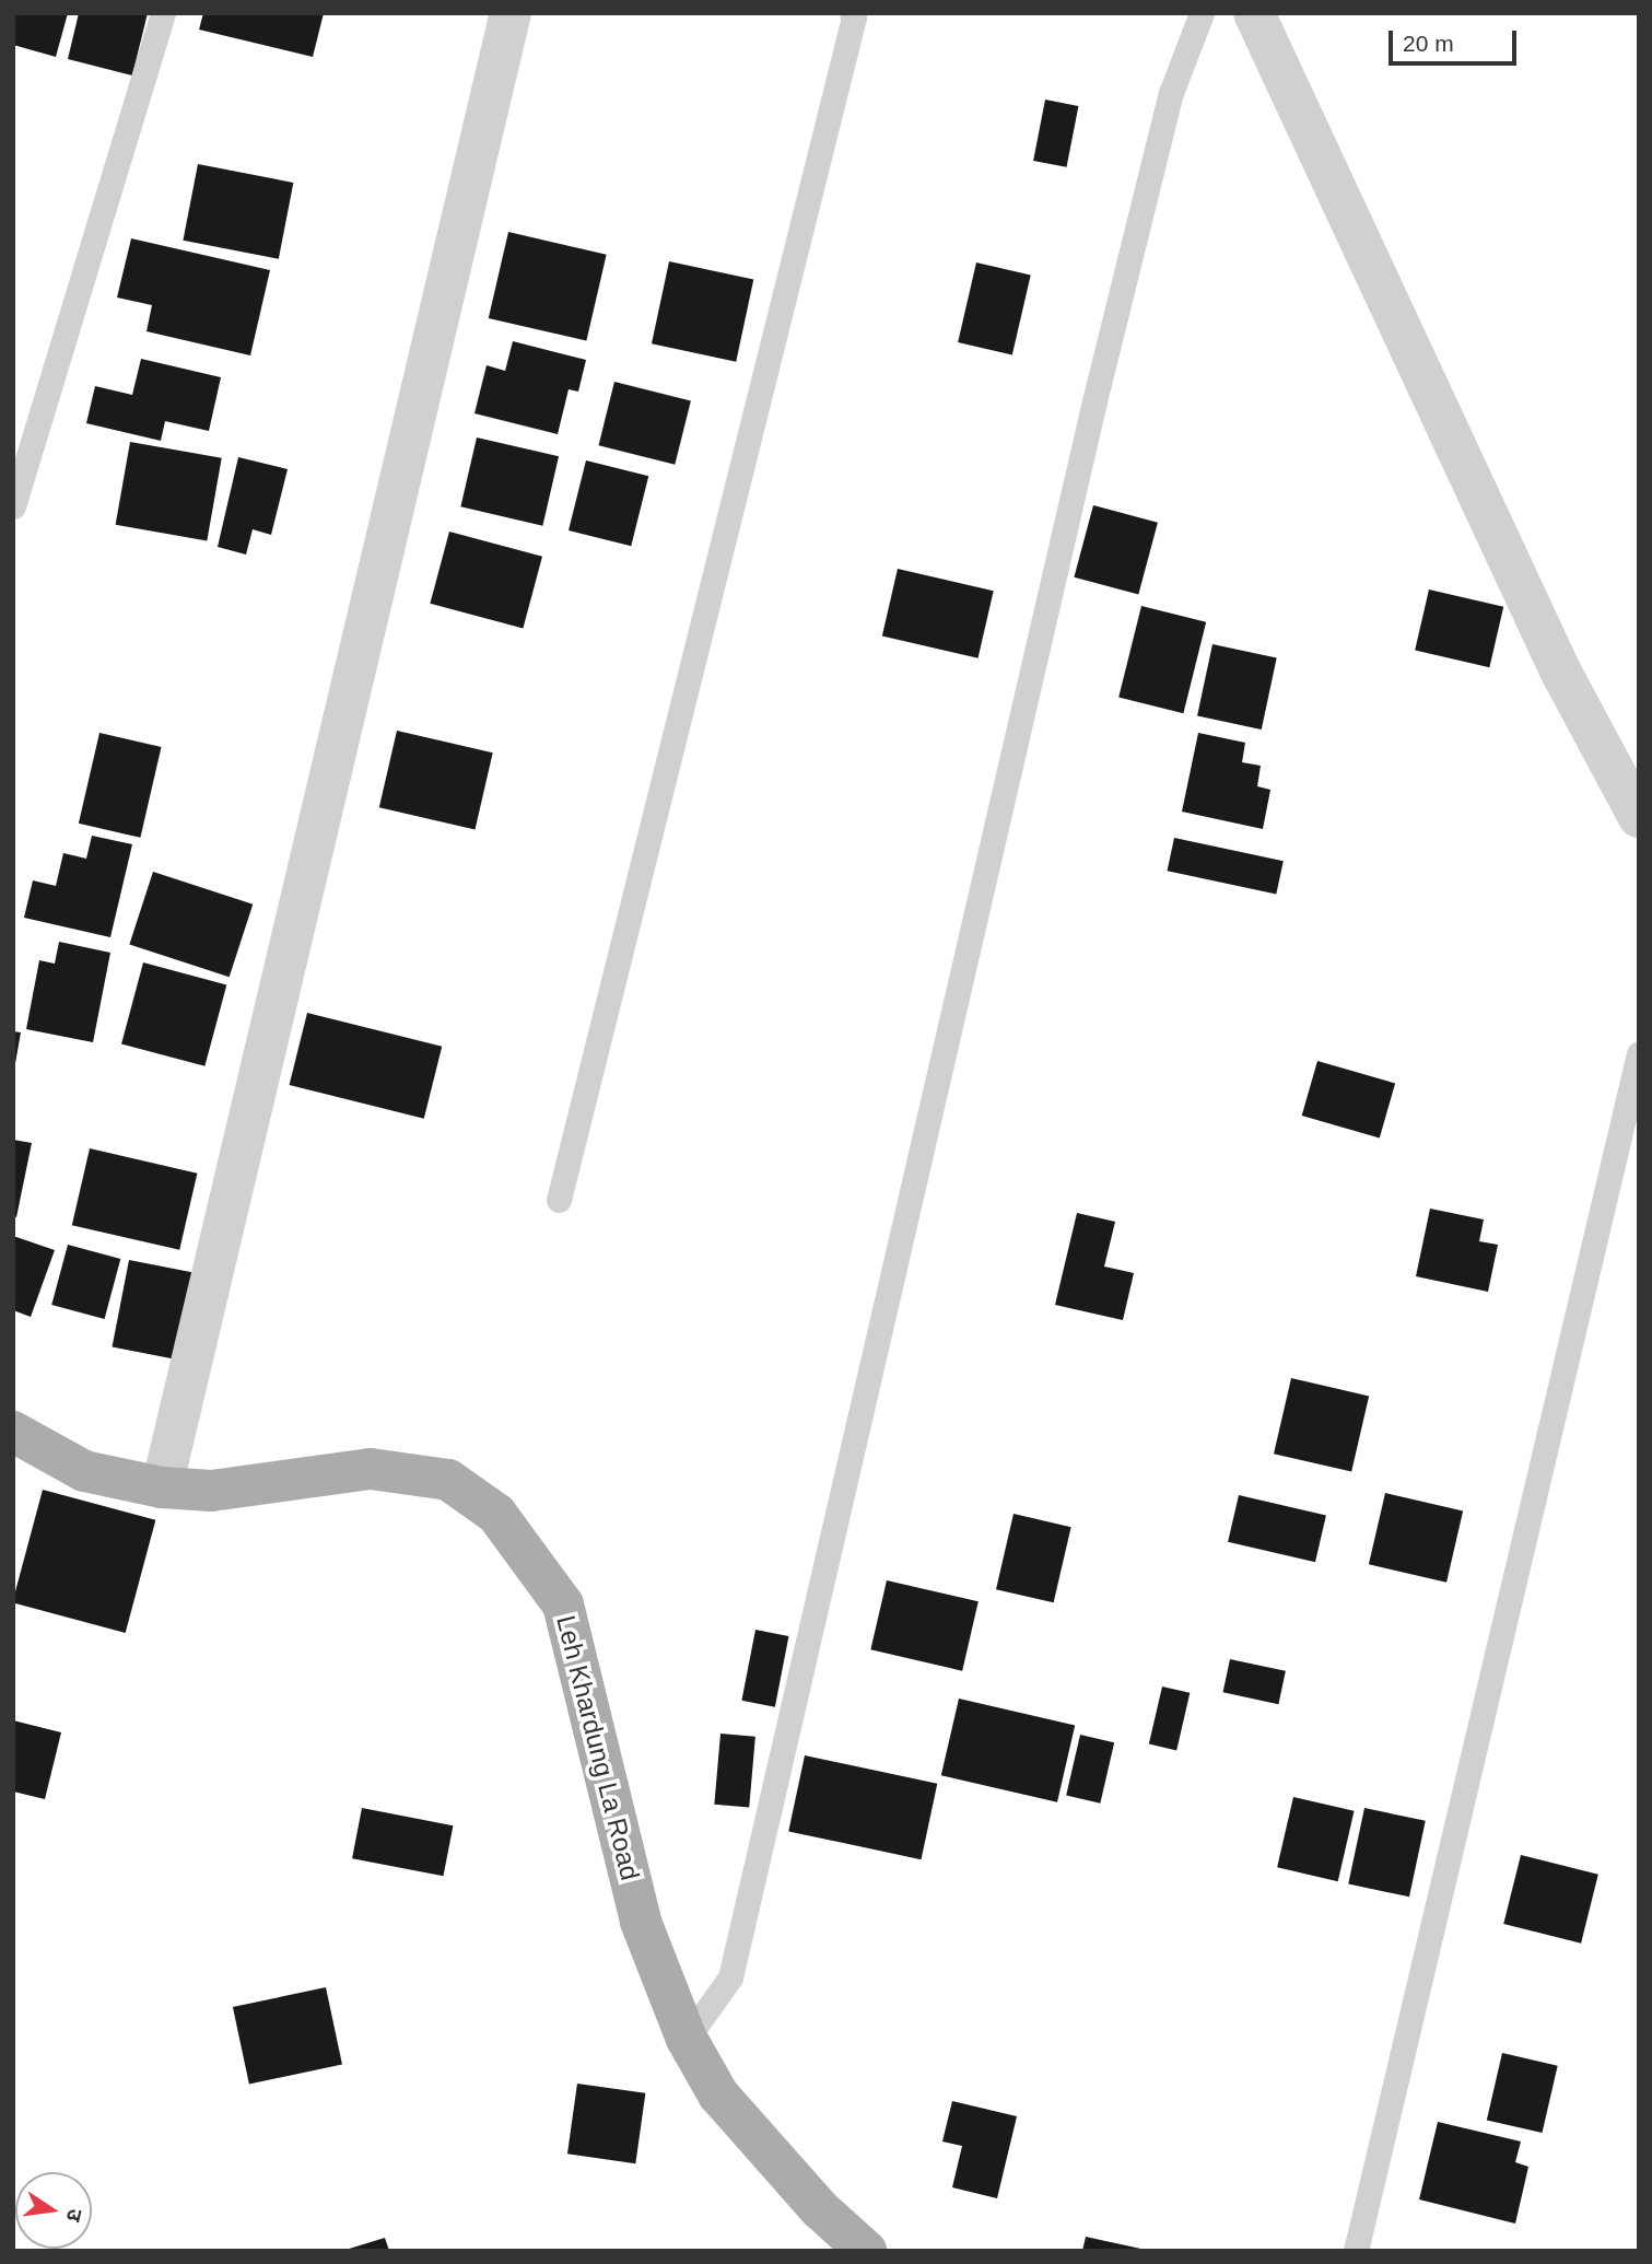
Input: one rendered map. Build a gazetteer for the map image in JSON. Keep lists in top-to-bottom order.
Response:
{
  "streets": {
    "main road": ["Leh Khardung La Road"]
  },
  "scale_bar": "20 m",
  "north": "right"
}
